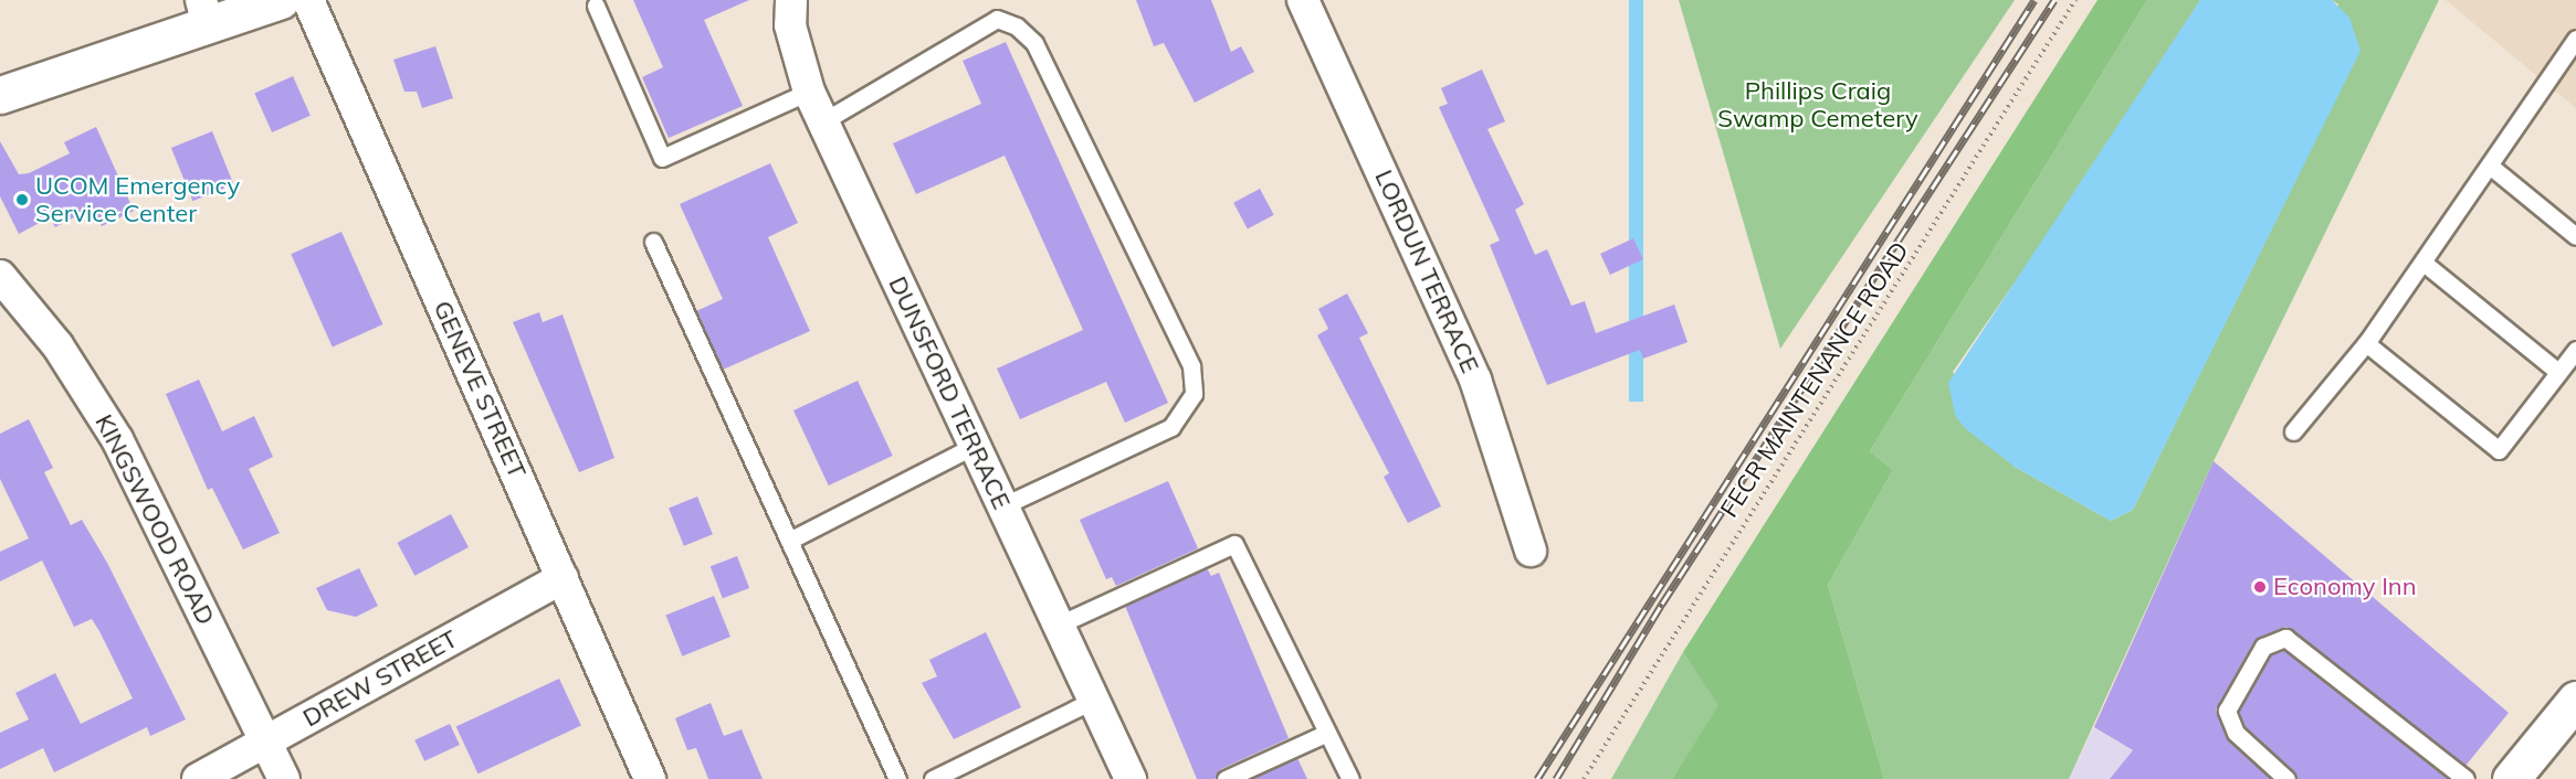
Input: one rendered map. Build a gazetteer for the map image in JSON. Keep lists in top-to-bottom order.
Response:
{
  "streets": {
    "street": [
      "LORDUN TERRACE",
      "GENEVE STREET",
      "DUNSFORD TERRACE",
      "KINGSWOOD ROAD",
      "DREW STREET"
    ],
    "path": ["FECR MAINTENANCE ROAD"]
  },
  "crossings": [
    ["GENEVE STREET", "DREW STREET"],
    ["KINGSWOOD ROAD", "DREW STREET"]
  ],
  "parks": ["Phillips Craig Swamp Cemetery"],
  "places": ["UCOM Emergency Service Center", "Economy Inn"]
}
